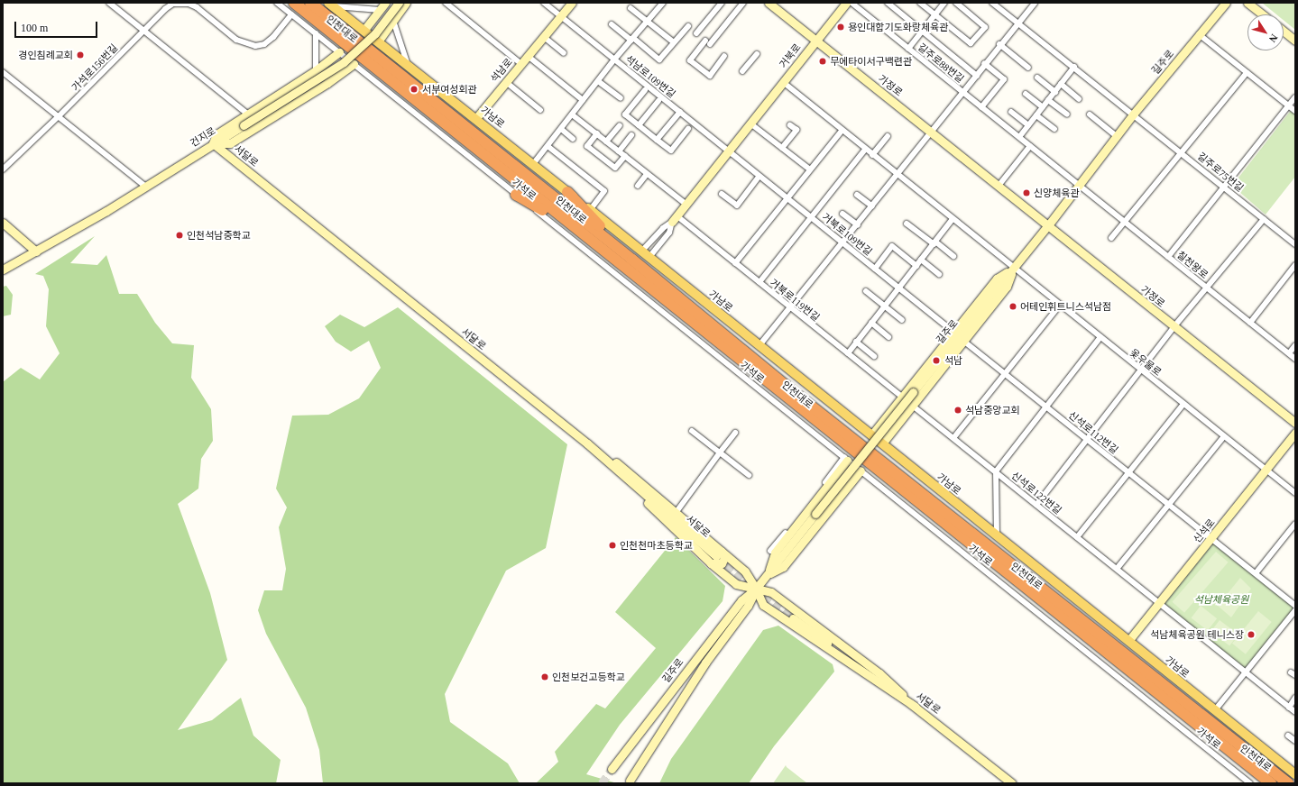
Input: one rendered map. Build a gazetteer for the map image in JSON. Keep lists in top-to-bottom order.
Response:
{
  "streets": {
    "highway": ["인천대로"],
    "main road": ["가남로"],
    "street": [
      "거북로",
      "길주로",
      "길주로88번길",
      "가석로156번길",
      "석남로",
      "석남로109번길",
      "가정로",
      "건지로",
      "서달로",
      "길주로75번길",
      "가석로",
      "거북로109번길",
      "칠천왕로",
      "거북로119번길",
      "옻우물로",
      "신석로112번길",
      "신석로122번길",
      "신석로"
    ]
  },
  "crossings": [
    ["거북로", "석남로109번길"],
    ["거북로", "가정로"],
    ["거북로", "거북로109번길"],
    ["거북로", "거북로119번길"],
    ["거북로", "옻우물로"],
    ["길주로", "길주로88번길"],
    ["길주로", "가정로"],
    ["길주로", "길주로75번길"],
    ["길주로", "가석로"],
    ["길주로", "칠천왕로"],
    ["길주로", "옻우물로"],
    ["길주로88번길", "칠천왕로"],
    ["가석로156번길", "가석로"],
    ["석남로", "석남로109번길"],
    ["석남로", "가남로"],
    ["석남로109번길", "거북로109번길"],
    ["가남로", "신석로"],
    ["건지로", "서달로"],
    ["거북로119번길", "신석로122번길"],
    ["옻우물로", "신석로"],
    ["신석로112번길", "신석로"],
    ["신석로122번길", "신석로"]
  ],
  "parks": ["석남체육공원"],
  "places": [
    "용인대합기도화랑체육관",
    "경인침례교회",
    "무에타이서구백련관",
    "서부여성회관",
    "신양체육관",
    "인천석남중학교",
    "어테인휘트니스석남점",
    "석남",
    "석남중앙교회",
    "인천천마초등학교",
    "석남체육공원 테니스장",
    "인천보건고등학교"
  ],
  "scale_bar": "100 m",
  "north": "bottom right"
}
